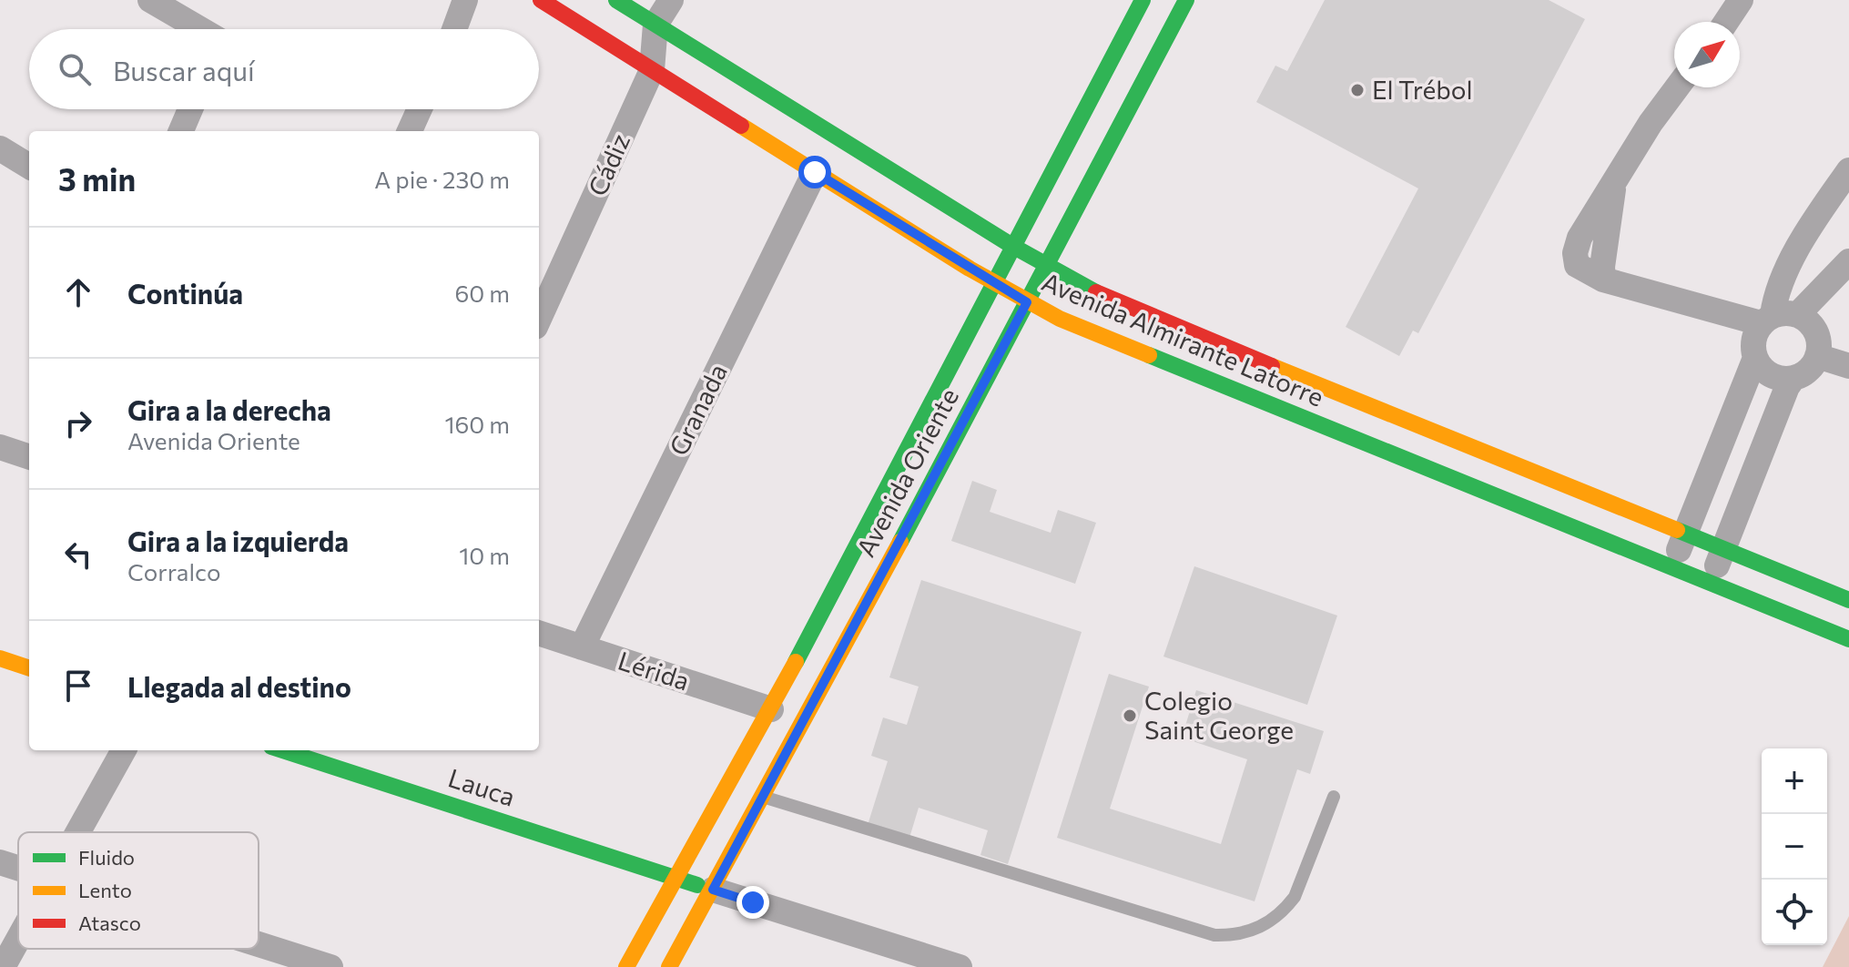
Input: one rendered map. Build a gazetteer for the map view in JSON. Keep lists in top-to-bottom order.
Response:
{
  "streets": {
    "main road": ["Avenida Almirante Latorre", "Avenida Oriente", "Lauca"],
    "street": ["Cádiz", "Granada", "Lérida"]
  },
  "crossings": [
    ["Cádiz", "Avenida Almirante Latorre"],
    ["Avenida Almirante Latorre", "Granada"],
    ["Avenida Almirante Latorre", "Avenida Oriente"],
    ["Granada", "Lérida"],
    ["Avenida Oriente", "Lérida"],
    ["Avenida Oriente", "Lauca"]
  ],
  "places": ["El Trébol", "Colegio Saint George"],
  "legend": ["Fluido", "Lento", "Atasco"],
  "north": "top right",
  "page": {
    "search": "Buscar aquí",
    "heading": ["3 min", "A pie · 230 m"],
    "list": [
      ["Continúa", "60 m"],
      ["Gira a la derecha", "Avenida Oriente", "160 m"],
      ["Gira a la izquierda", "Corralco", "10 m"],
      "Llegada al destino"
    ],
    "map_buttons": ["+", "−"]
  }
}
